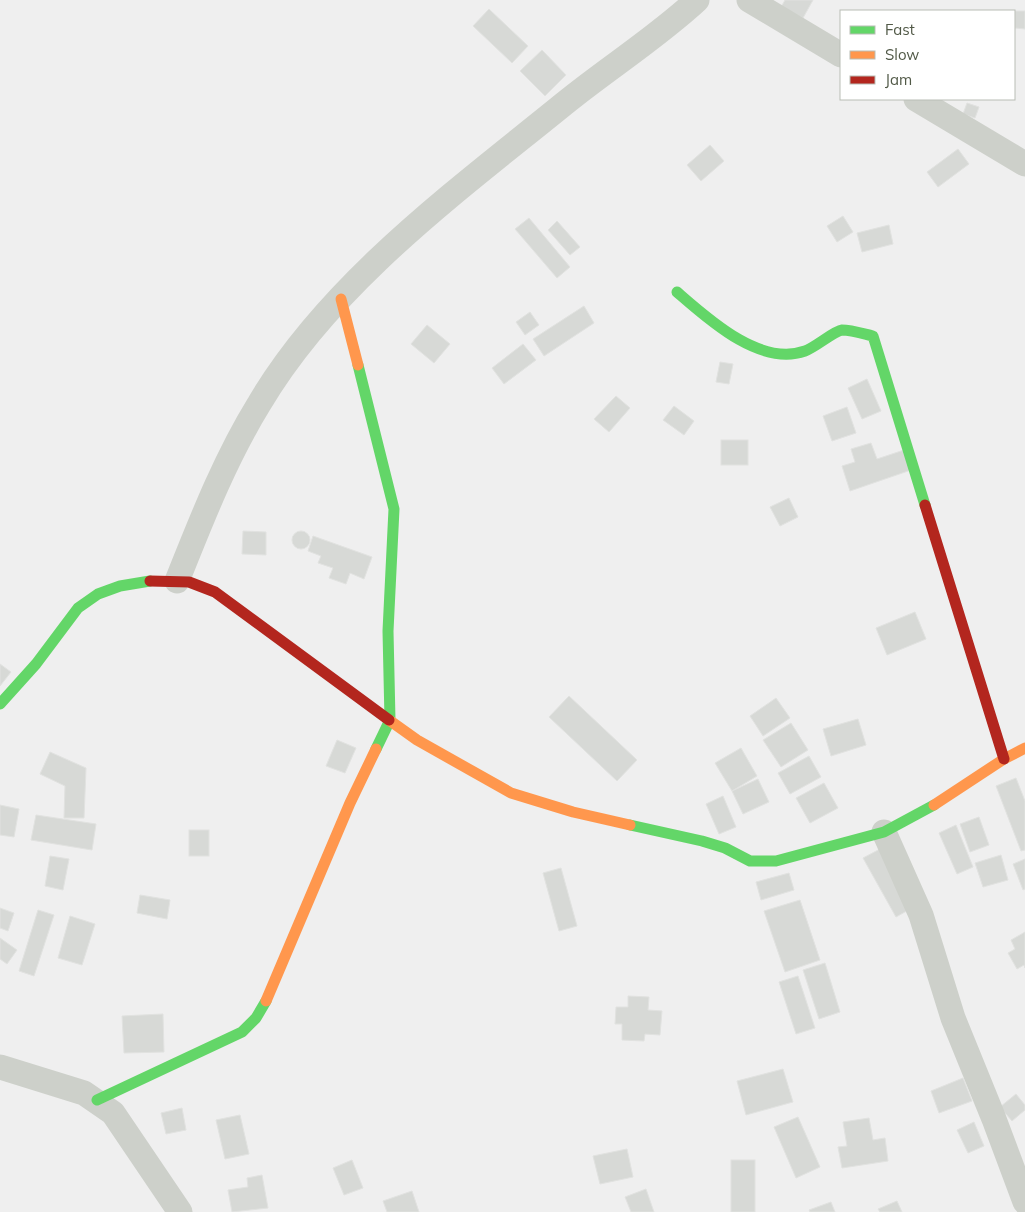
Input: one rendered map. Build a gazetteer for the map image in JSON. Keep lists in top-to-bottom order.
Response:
{
  "legend": ["Fast", "Slow", "Jam"]
}
